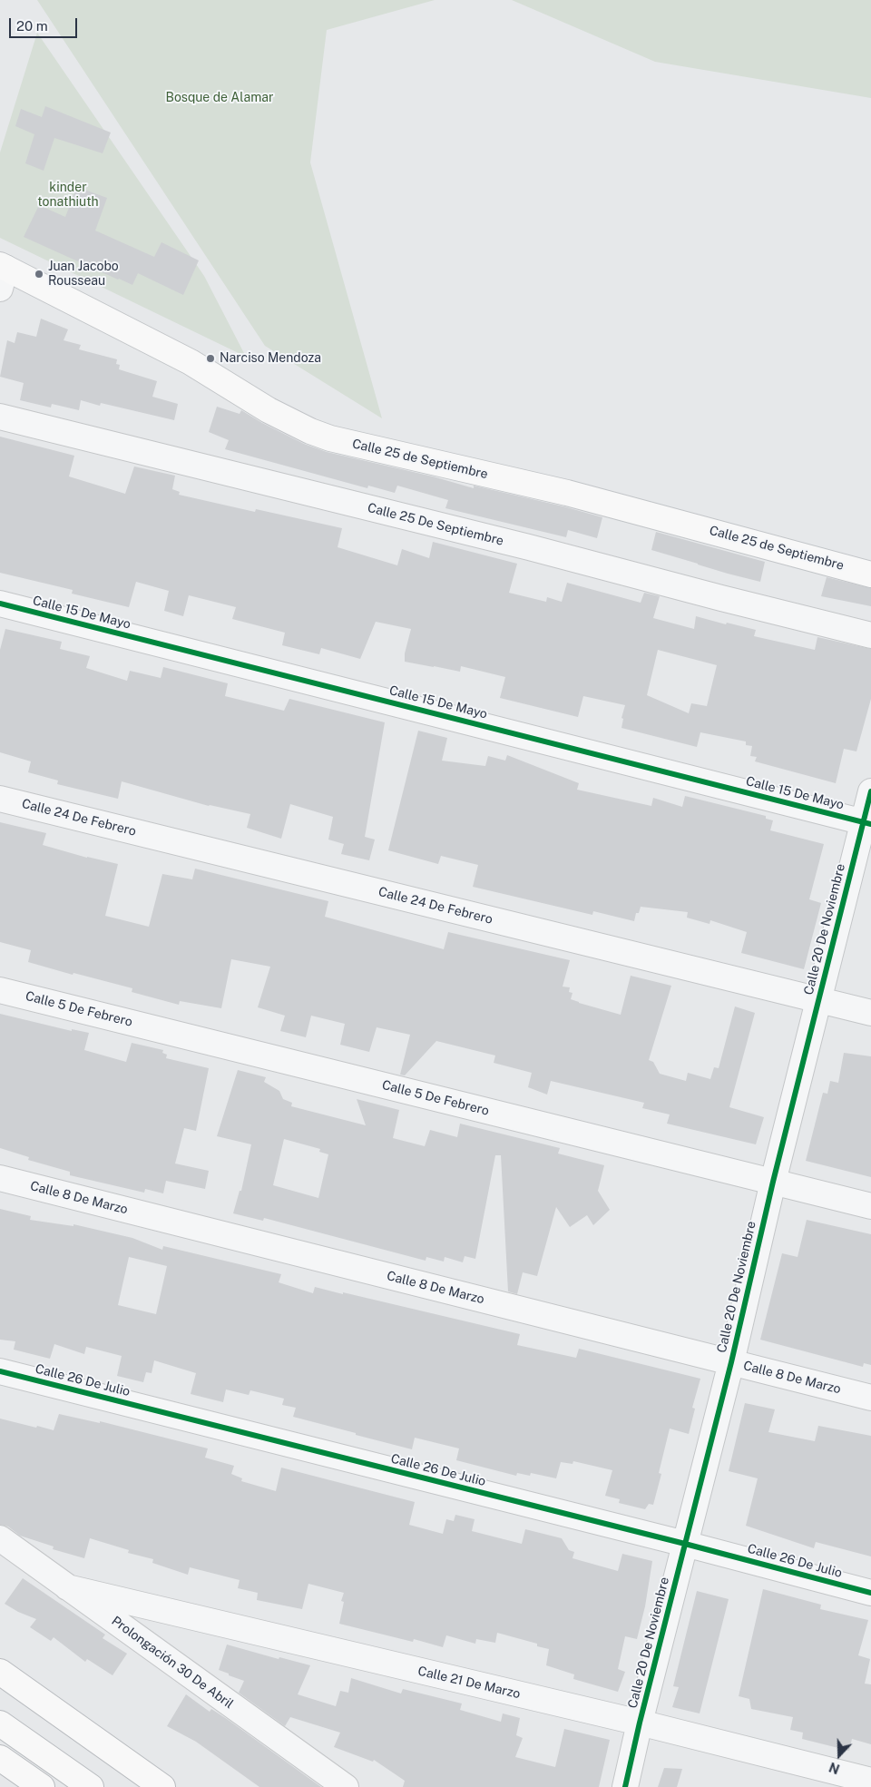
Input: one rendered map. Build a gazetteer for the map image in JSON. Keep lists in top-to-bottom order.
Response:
{
  "streets": {
    "main road": ["Calle 25 de Septiembre"],
    "street": [
      "Calle 25 De Septiembre",
      "Calle 15 De Mayo",
      "Calle 24 De Febrero",
      "Calle 20 De Noviembre",
      "Calle 5 De Febrero",
      "Calle 8 De Marzo",
      "Calle 26 De Julio",
      "Prolongación 30 De Abril",
      "Calle 21 De Marzo"
    ]
  },
  "crossings": [
    ["Calle 15 De Mayo", "Calle 20 De Noviembre"],
    ["Calle 24 De Febrero", "Calle 20 De Noviembre"],
    ["Calle 20 De Noviembre", "Calle 5 De Febrero"],
    ["Calle 20 De Noviembre", "Calle 8 De Marzo"],
    ["Calle 20 De Noviembre", "Calle 26 De Julio"],
    ["Calle 20 De Noviembre", "Calle 21 De Marzo"],
    ["Prolongación 30 De Abril", "Calle 21 De Marzo"]
  ],
  "parks": ["Bosque de Alamar", "kinder tonathiuth"],
  "places": ["Juan Jacobo Rousseau", "Narciso Mendoza"],
  "scale_bar": "20 m",
  "north": "bottom"
}
